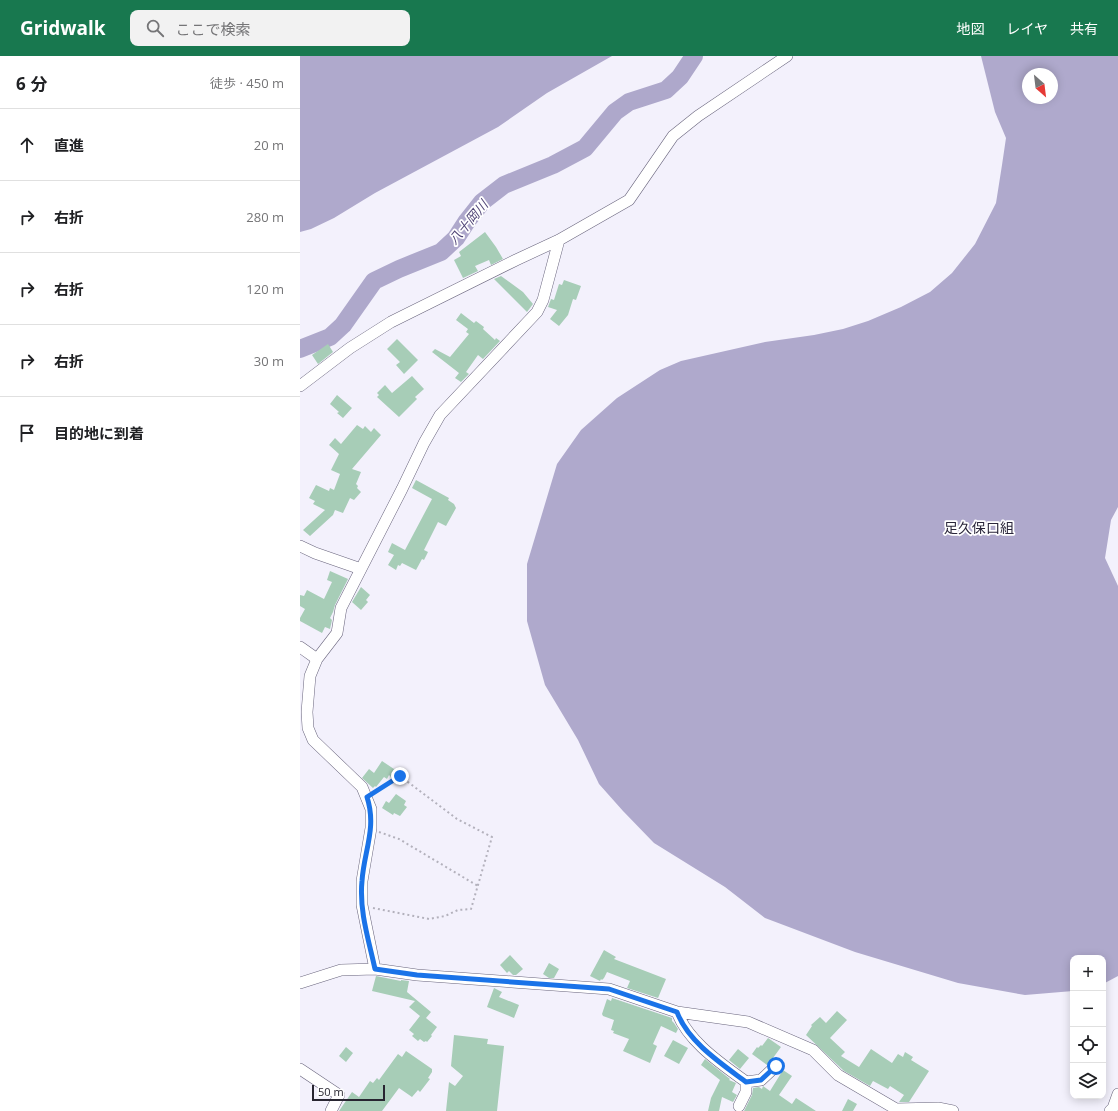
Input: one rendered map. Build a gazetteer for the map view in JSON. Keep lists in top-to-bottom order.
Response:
{
  "districts": ["足久保口組"],
  "water": ["八十岡川"],
  "scale_bar": "50 m",
  "north": "bottom right",
  "page": {
    "header": "Gridwalk",
    "search": "ここで検索",
    "nav": ["地図", "レイヤ", "共有"],
    "heading": ["6 分", "徒歩 · 450 m"],
    "list": [
      ["直進", "20 m"],
      ["右折", "280 m"],
      ["右折", "120 m"],
      ["右折", "30 m"],
      "目的地に到着"
    ],
    "map_buttons": ["+", "−"],
    "scale": "50 m"
  }
}
